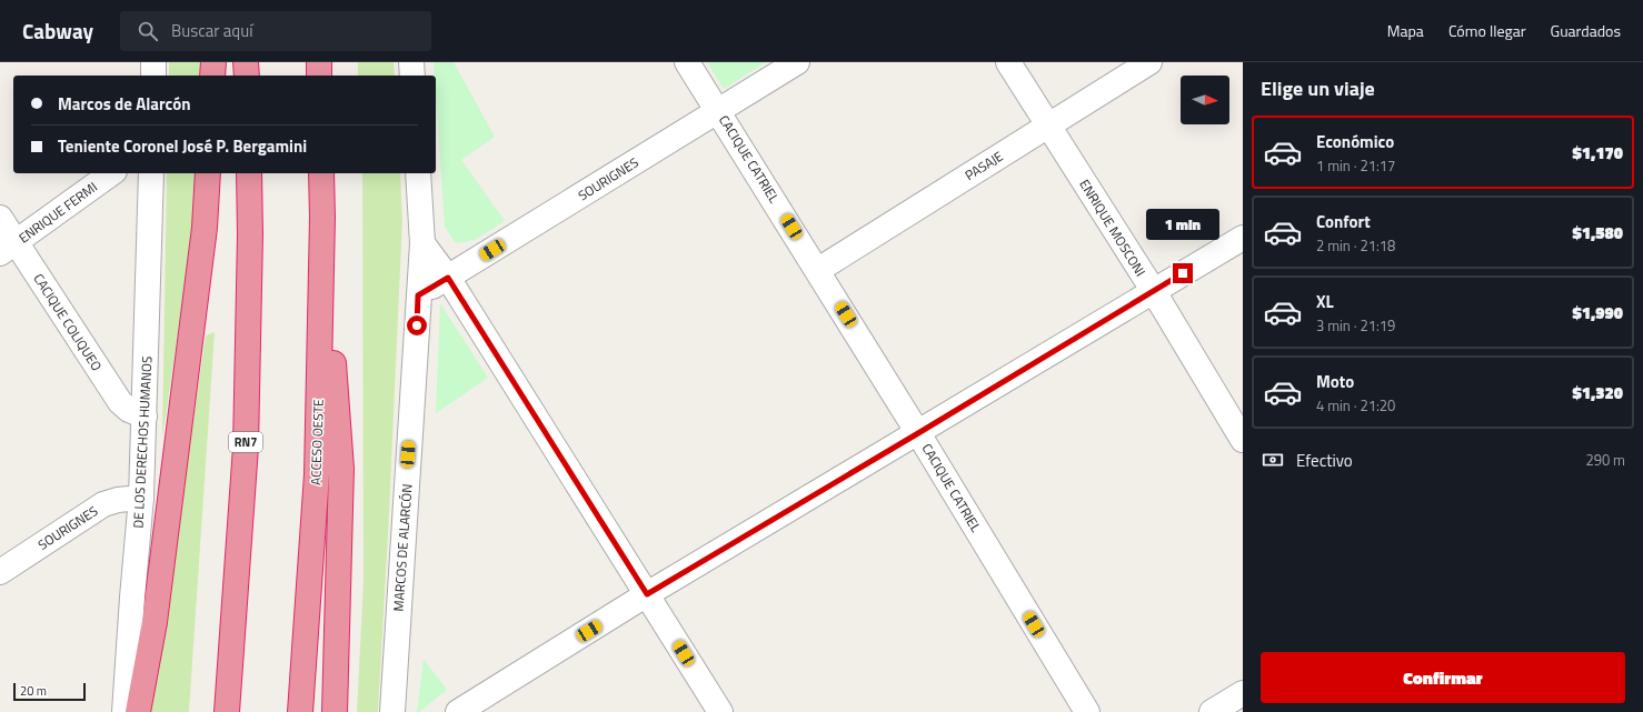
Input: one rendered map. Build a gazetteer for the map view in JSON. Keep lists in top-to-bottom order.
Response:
{
  "streets": {
    "highway": ["RN7", "ACCESO OESTE"],
    "street": [
      "CACIQUE CATRIEL",
      "PASAJE",
      "SOURIGNES",
      "ENRIQUE FERMI",
      "ENRIQUE MOSCONI",
      "CACIQUE COLIQUEO",
      "DE LOS DERECHOS HUMANOS",
      "MARCOS DE ALARCÓN"
    ]
  },
  "crossings": [
    ["CACIQUE CATRIEL", "PASAJE"],
    ["CACIQUE CATRIEL", "SOURIGNES"],
    ["PASAJE", "ENRIQUE MOSCONI"],
    ["SOURIGNES", "DE LOS DERECHOS HUMANOS"],
    ["SOURIGNES", "MARCOS DE ALARCÓN"],
    ["ENRIQUE FERMI", "CACIQUE COLIQUEO"],
    ["CACIQUE COLIQUEO", "DE LOS DERECHOS HUMANOS"]
  ],
  "scale_bar": "20 m",
  "north": "right",
  "page": {
    "header": "Cabway",
    "search": "Buscar aquí",
    "nav": ["Mapa", "Cómo llegar", "Guardados"],
    "heading": "Elige un viaje",
    "banner": ["Marcos de Alarcón", "Teniente Coronel José P. Bergamini"],
    "list": [
      {
        "name": "Económico",
        "note": "1 min · 21:17",
        "value": "$1,170"
      },
      {
        "name": "Confort",
        "note": "2 min · 21:18",
        "value": "$1,580"
      },
      {
        "name": "XL",
        "note": "3 min · 21:19",
        "value": "$1,990"
      },
      {
        "name": "Moto",
        "note": "4 min · 21:20",
        "value": "$1,320"
      }
    ],
    "bubble": "1 min",
    "pay": ["Efectivo", "290 m"],
    "buttons": "Confirmar",
    "scale": "20 m"
  }
}
